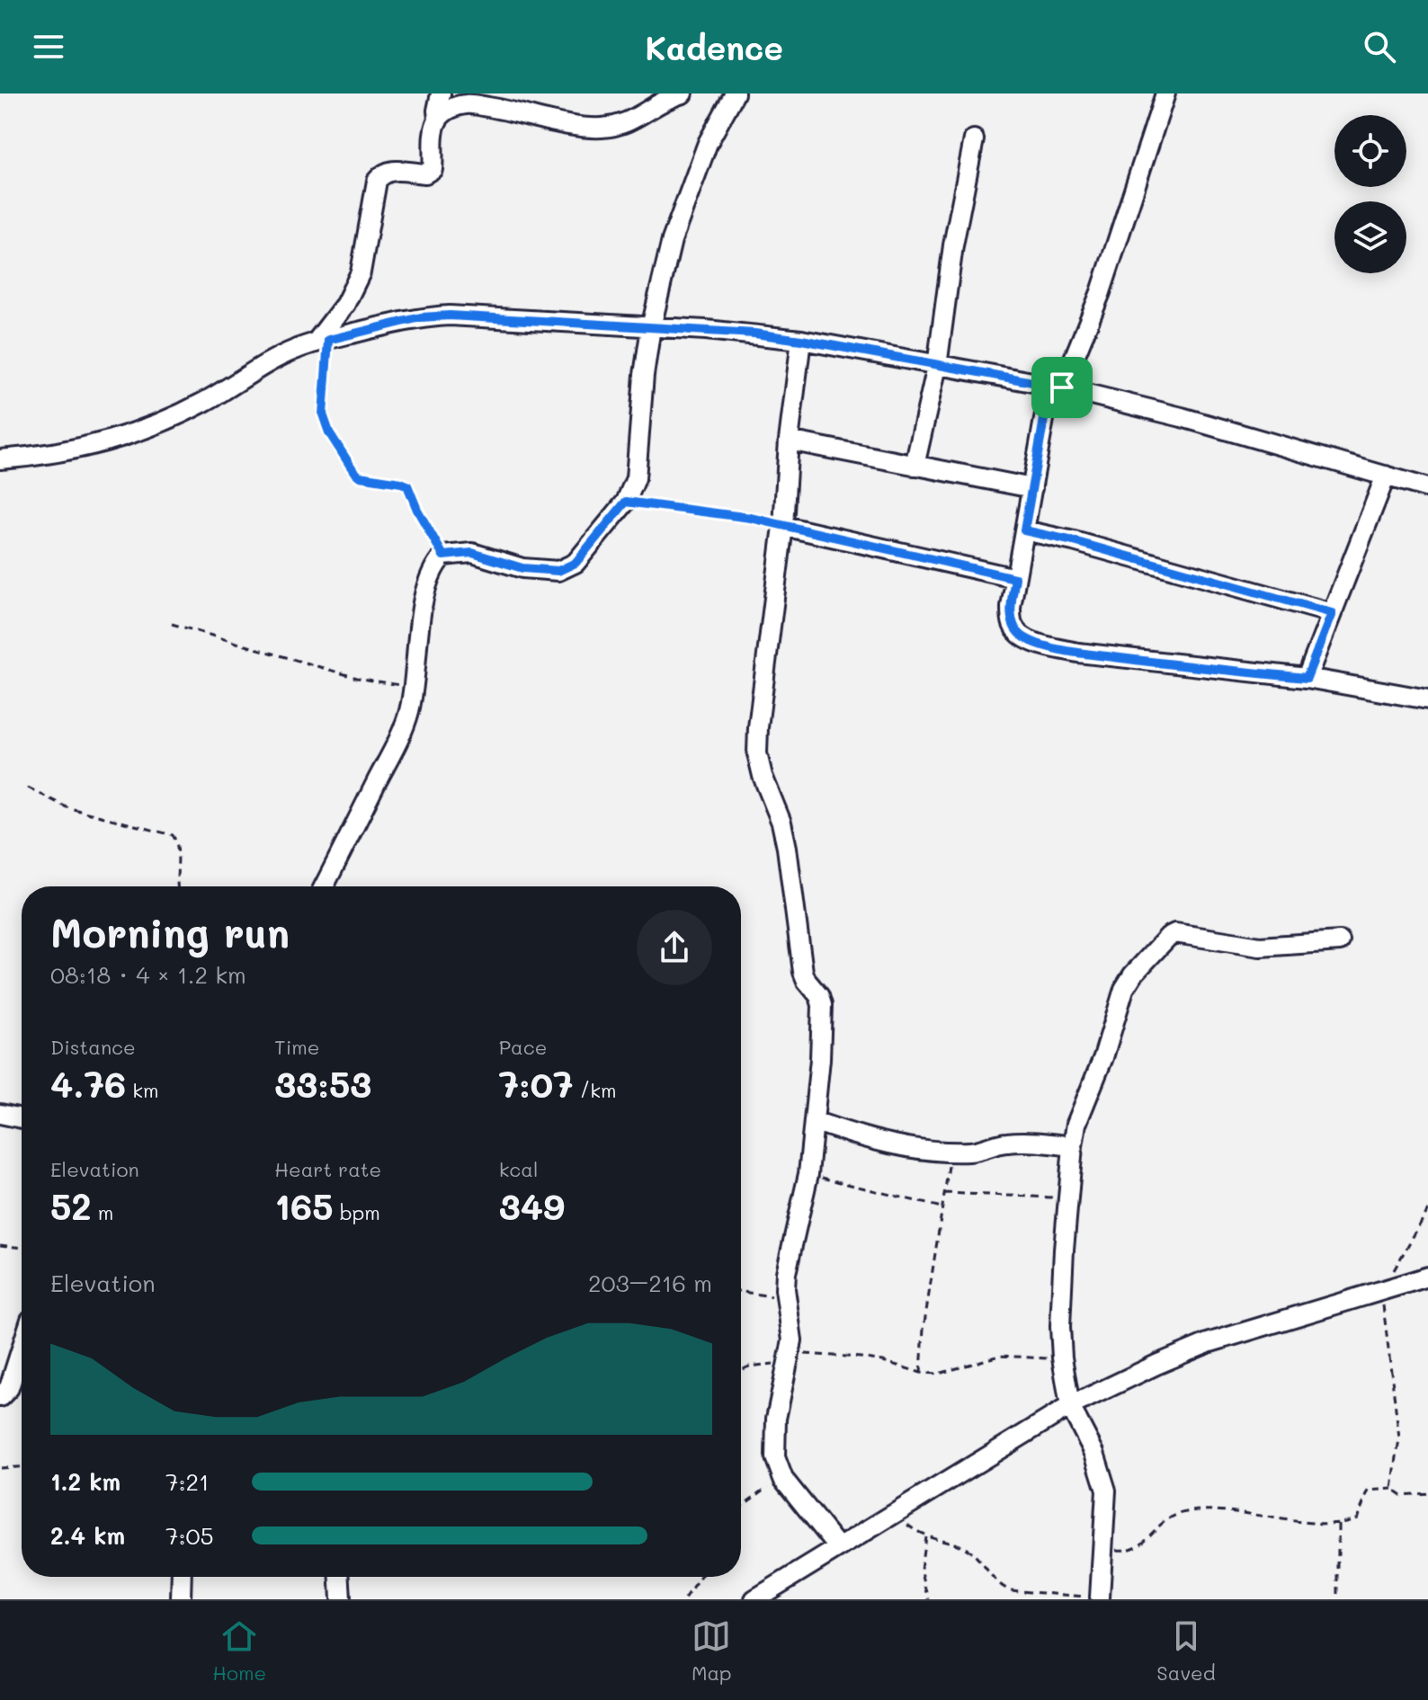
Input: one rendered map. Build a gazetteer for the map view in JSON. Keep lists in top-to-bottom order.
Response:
{
  "page": {
    "header": "Kadence",
    "heading": ["Morning run", "08:18 · 4 × 1.2 km"],
    "stats": [
      ["Distance", "4.76 km"],
      ["Time", "33:53"],
      ["Pace", "7:07 /km"],
      ["Elevation", "52 m"],
      ["Heart rate", "165 bpm"],
      ["kcal", "349"]
    ],
    "chart": ["Elevation", "203–216 m"],
    "list": [
      {
        "name": "1.2 km",
        "note": "7:21"
      },
      {
        "name": "2.4 km",
        "note": "7:05"
      }
    ],
    "tabs": ["Home", "Map", "Saved"]
  }
}
